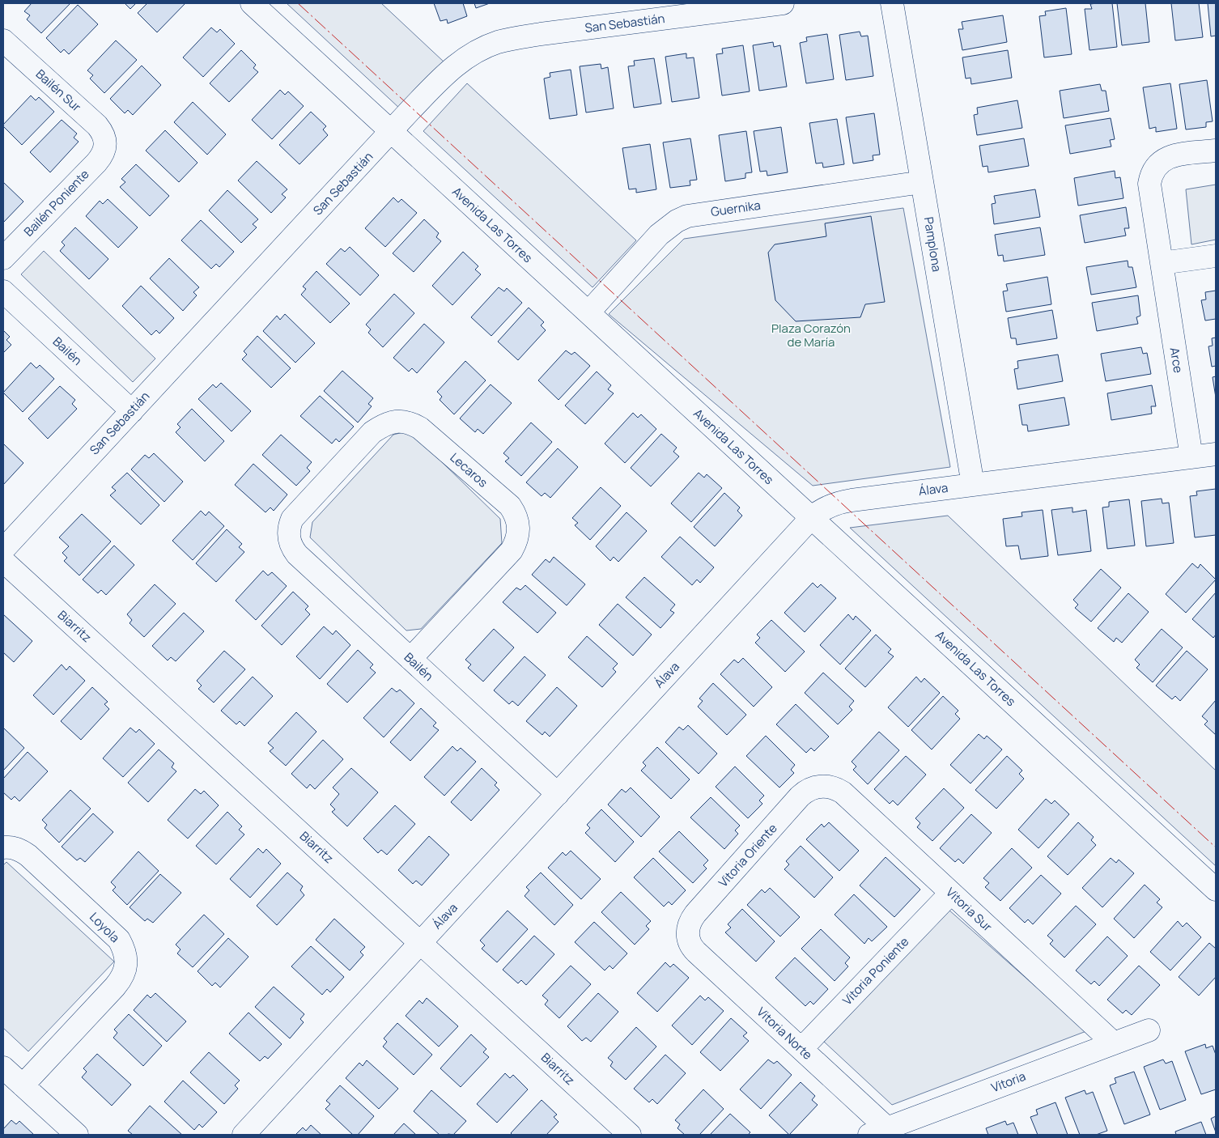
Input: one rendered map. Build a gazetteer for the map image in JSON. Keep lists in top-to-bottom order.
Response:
{
  "streets": {
    "street": [
      "San Sebastián",
      "Bailén Sur",
      "Bailén Poniente",
      "Guernika",
      "Avenida Las Torres",
      "Pamplona",
      "Bailén",
      "Arce",
      "Lecaros",
      "Álava",
      "Biarritz",
      "Vitoria Oriente",
      "Vitoria Sur",
      "Loyola",
      "Vitoria Poniente",
      "Vitoria Norte",
      "Vitoria"
    ]
  },
  "crossings": [
    ["San Sebastián", "Avenida Las Torres"],
    ["San Sebastián", "Bailén"],
    ["Bailén Sur", "Bailén Poniente"],
    ["Guernika", "Avenida Las Torres"],
    ["Guernika", "Pamplona"],
    ["Avenida Las Torres", "Álava"],
    ["Pamplona", "Álava"],
    ["Bailén", "Lecaros"],
    ["Bailén", "Álava"],
    ["Arce", "Álava"],
    ["Álava", "Biarritz"],
    ["Vitoria Oriente", "Vitoria Sur"],
    ["Vitoria Oriente", "Vitoria Norte"],
    ["Vitoria Sur", "Vitoria Poniente"],
    ["Vitoria Sur", "Vitoria"],
    ["Vitoria Poniente", "Vitoria Norte"],
    ["Vitoria Norte", "Vitoria"]
  ],
  "parks": ["Plaza Corazón de María"]
}
